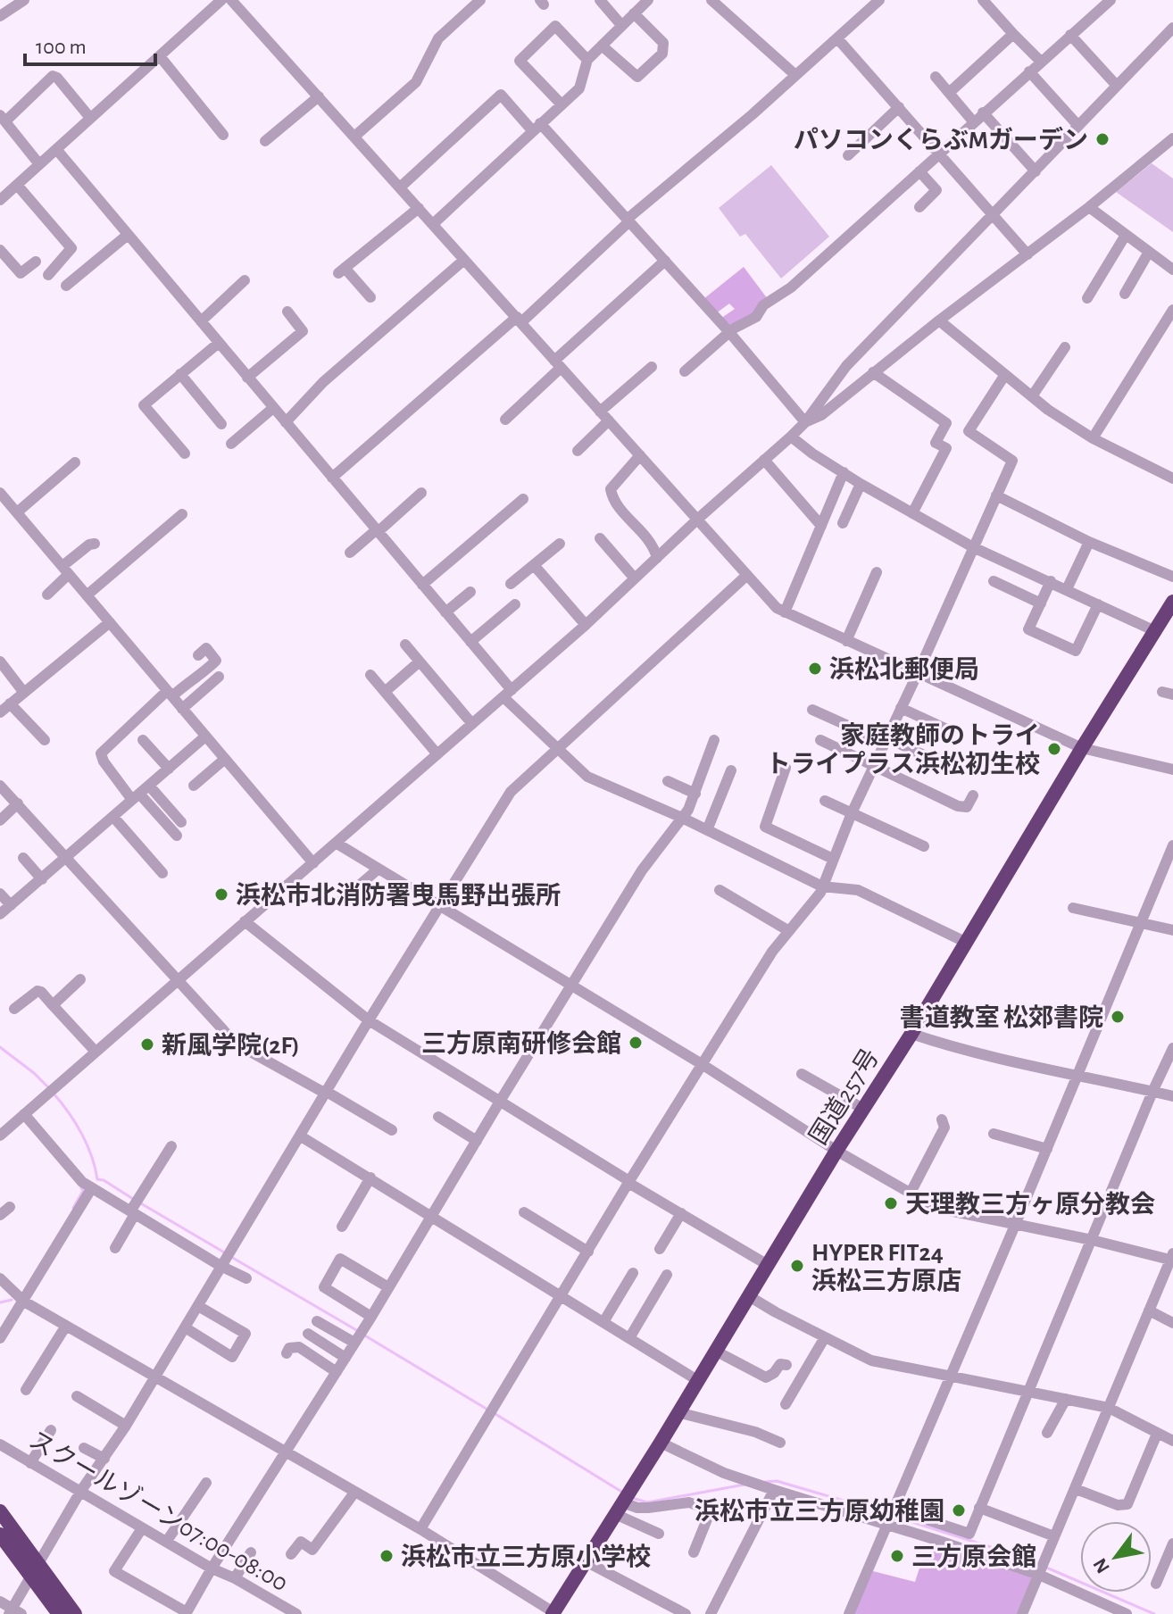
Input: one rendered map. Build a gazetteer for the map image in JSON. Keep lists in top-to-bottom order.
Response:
{
  "streets": {
    "highway": ["国道257号"],
    "street": ["スクールゾーン07:00-08:00"]
  },
  "places": [
    "パソコンくらぶMガーデン",
    "浜松北郵便局",
    "家庭教師のトライ トライプラス浜松初生校",
    "浜松市北消防署曳馬野出張所",
    "書道教室 松郊書院",
    "三方原南研修会館",
    "新風学院(2F)",
    "天理教三方ヶ原分教会",
    "HYPER FIT24 浜松三方原店",
    "浜松市立三方原幼稚園",
    "浜松市立三方原小学校",
    "三方原会館"
  ],
  "scale_bar": "100 m",
  "north": "bottom left"
}
